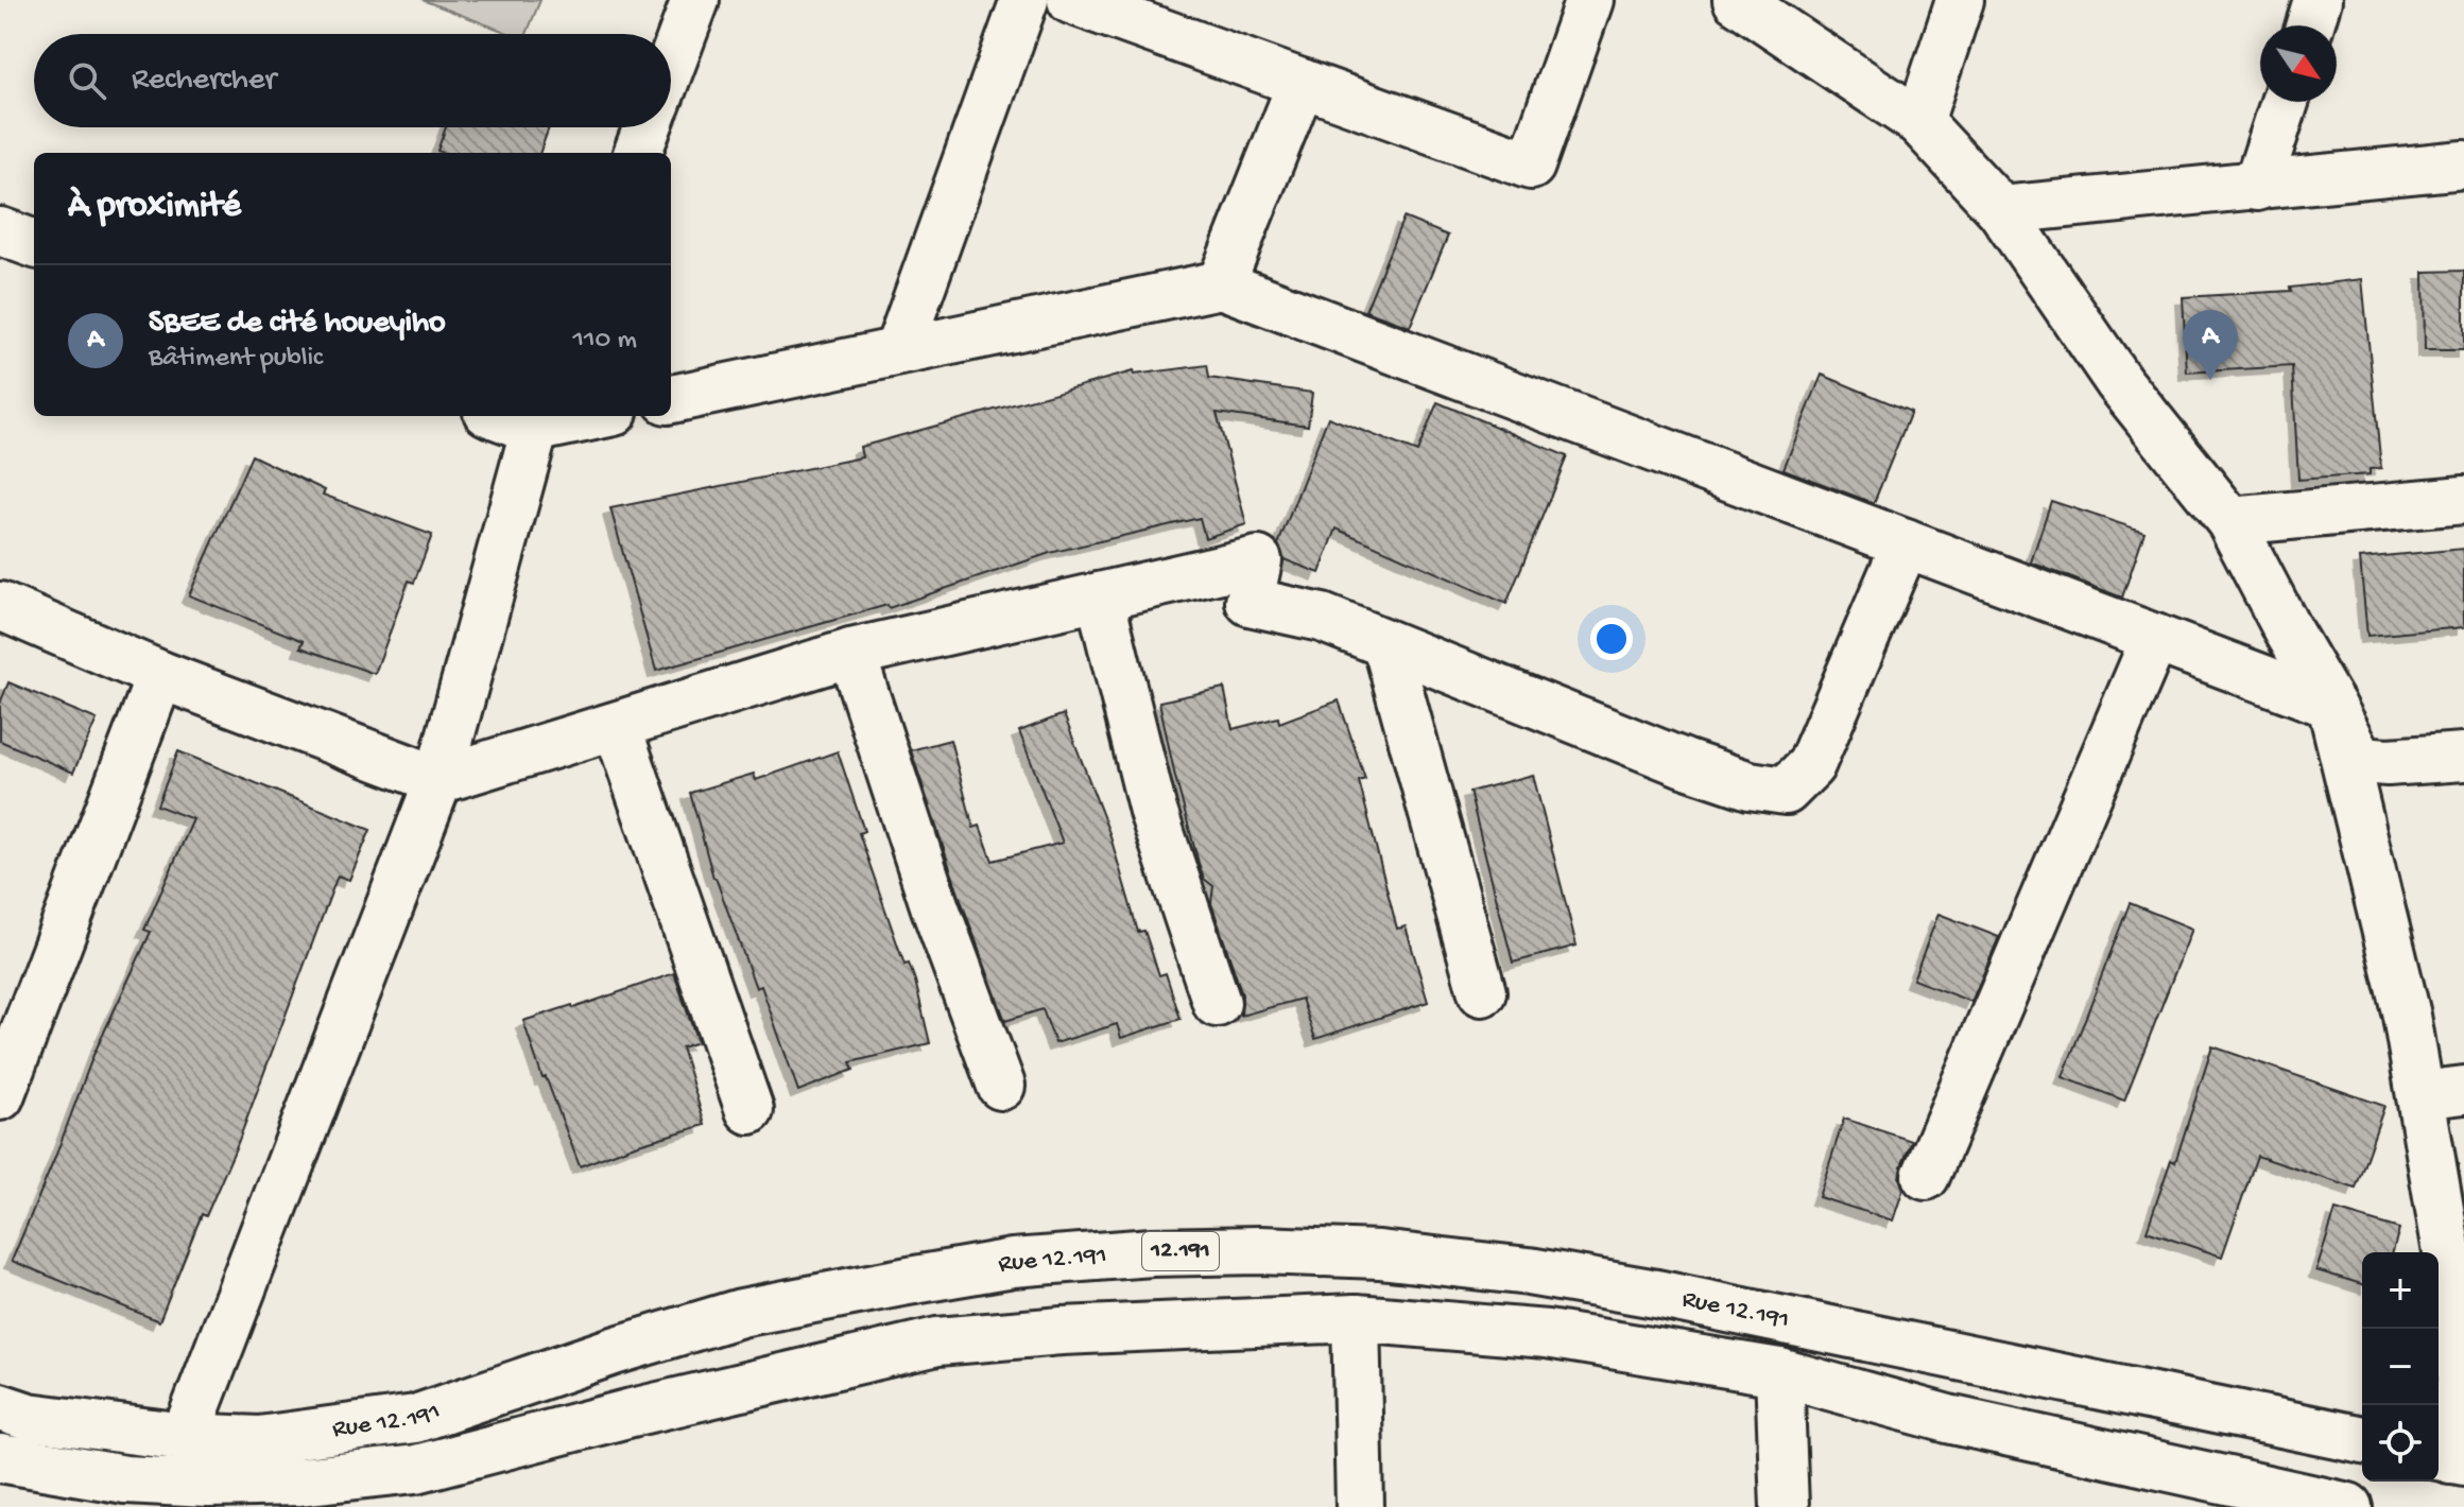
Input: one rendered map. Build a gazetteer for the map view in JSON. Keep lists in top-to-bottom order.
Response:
{
  "streets": {
    "street": ["12.191", "Rue 12.191"]
  },
  "north": "bottom right",
  "page": {
    "search": "Rechercher",
    "heading": "À proximité",
    "list": [
      {
        "mark": "A",
        "name": "SBEE de cité houeyiho",
        "note": "Bâtiment public",
        "value": "110 m"
      }
    ],
    "pins": "A",
    "map_buttons": ["+", "−"]
  }
}
